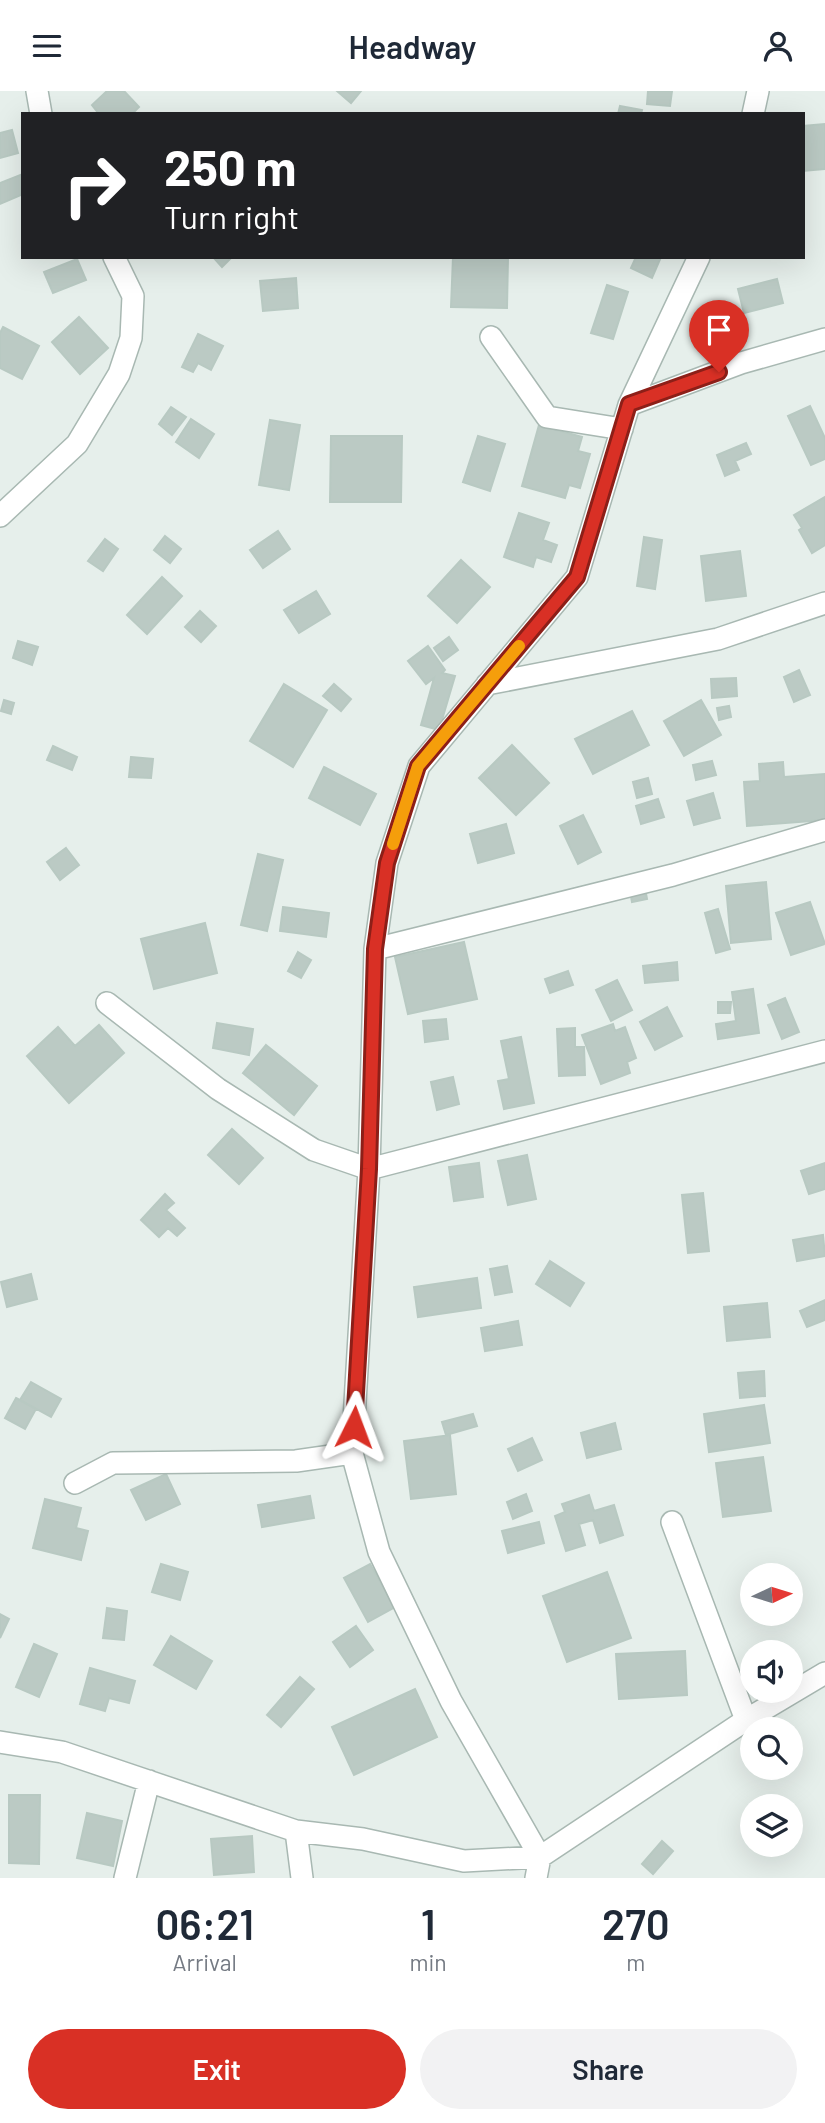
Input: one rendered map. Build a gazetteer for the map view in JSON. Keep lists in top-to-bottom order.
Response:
{
  "north": "right",
  "page": {
    "header": "Headway",
    "turn": ["250 m", "Turn right"],
    "eta": [
      "06:21",
      "Arrival",
      "1",
      "min",
      "270",
      "m"
    ],
    "buttons": ["Exit", "Share"]
  }
}
